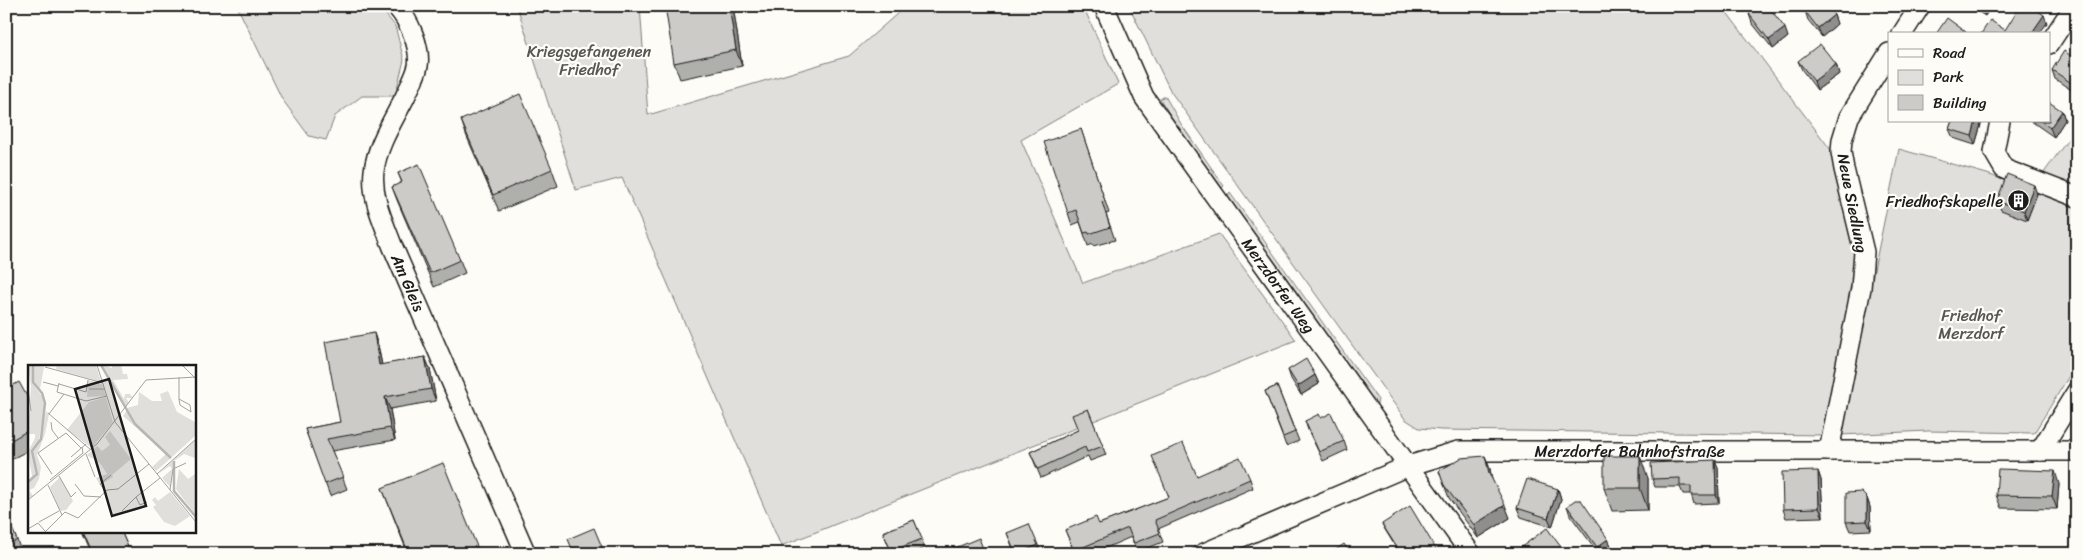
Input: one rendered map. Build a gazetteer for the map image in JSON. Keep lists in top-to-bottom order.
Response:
{
  "streets": {
    "street": [
      "Neue Siedlung",
      "Am Gleis",
      "Merzdorfer Weg",
      "Merzdorfer Bahnhofstraße"
    ]
  },
  "crossings": [
    ["Neue Siedlung", "Merzdorfer Bahnhofstraße"],
    ["Merzdorfer Weg", "Merzdorfer Bahnhofstraße"]
  ],
  "parks": ["Kriegsgefangenen Friedhof", "Friedhof Merzdorf"],
  "places": {
    "building": ["Friedhofskapelle"]
  },
  "legend": ["Road", "Park", "Building"]
}
